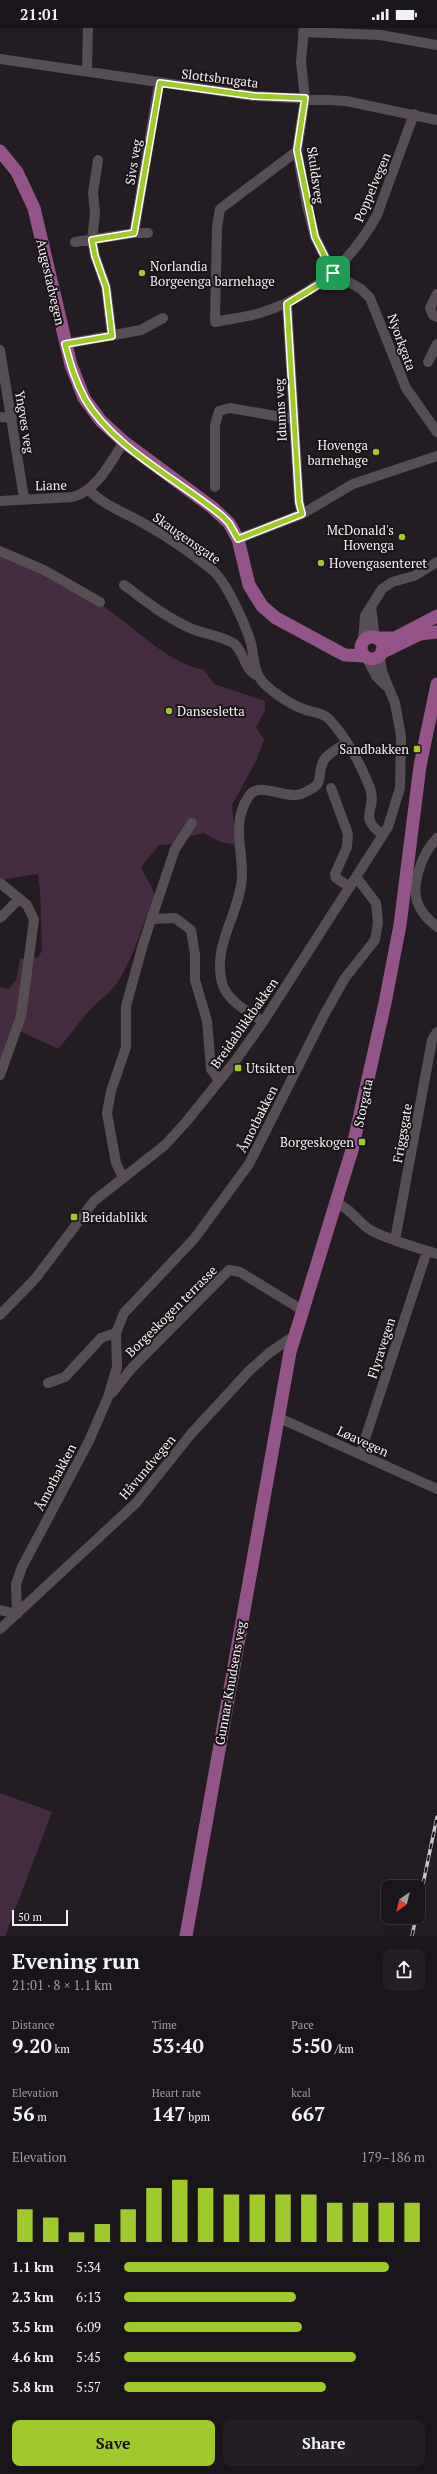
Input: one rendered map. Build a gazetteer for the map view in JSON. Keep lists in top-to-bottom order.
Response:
{
  "streets": {
    "main road": ["Augestadvegen", "Storgata", "Gunnar Knudsens veg"],
    "street": [
      "Slottsbrugata",
      "Sivs veg",
      "Skuldsveg",
      "Poppelvegen",
      "Nyorkgata",
      "Idunns veg",
      "Yngves veg",
      "Liane",
      "Skaugensgate",
      "Breidablikkbakken",
      "Åmotbakken",
      "Friggsgate",
      "Borgeskogen terrasse",
      "Flyravegen",
      "Løavegen",
      "Håvundvegen"
    ]
  },
  "crossings": [
    ["Slottsbrugata", "Sivs veg"],
    ["Slottsbrugata", "Skuldsveg"],
    ["Slottsbrugata", "Poppelvegen"],
    ["Skuldsveg", "Poppelvegen"],
    ["Skuldsveg", "Nyorkgata"],
    ["Poppelvegen", "Nyorkgata"],
    ["Poppelvegen", "Idunns veg"],
    ["Augestadvegen", "Breidablikkbakken"],
    ["Yngves veg", "Liane"],
    ["Liane", "Skaugensgate"],
    ["Breidablikkbakken", "Åmotbakken"],
    ["Storgata", "Borgeskogen terrasse"],
    ["Storgata", "Løavegen"],
    ["Storgata", "Håvundvegen"],
    ["Storgata", "Gunnar Knudsens veg"],
    ["Åmotbakken", "Borgeskogen terrasse"],
    ["Åmotbakken", "Håvundvegen"],
    ["Flyravegen", "Løavegen"],
    ["Løavegen", "Gunnar Knudsens veg"]
  ],
  "places": {
    "other": [
      "Norlandia Borgeenga barnehage",
      "Hovenga barnehage",
      "McDonald's Hovenga",
      "Hovengasenteret",
      "Dansesletta"
    ],
    "transit": [
      "Sandbakken",
      "Utsikten",
      "Borgeskogen",
      "Breidablikk"
    ]
  },
  "scale_bar": "50 m",
  "north": "bottom left",
  "page": {
    "status": "21:01",
    "scale": "50 m",
    "heading": ["Evening run", "21:01 · 8 × 1.1 km"],
    "stats": [
      ["Distance", "9.20 km"],
      ["Time", "53:40"],
      ["Pace", "5:50 /km"],
      ["Elevation", "56 m"],
      ["Heart rate", "147 bpm"],
      ["kcal", "667"]
    ],
    "chart": ["Elevation", "179–186 m"],
    "list": [
      {
        "name": "1.1 km",
        "note": "5:34"
      },
      {
        "name": "2.3 km",
        "note": "6:13"
      },
      {
        "name": "3.5 km",
        "note": "6:09"
      },
      {
        "name": "4.6 km",
        "note": "5:45"
      },
      {
        "name": "5.8 km",
        "note": "5:57"
      }
    ],
    "buttons": ["Save", "Share"]
  }
}
